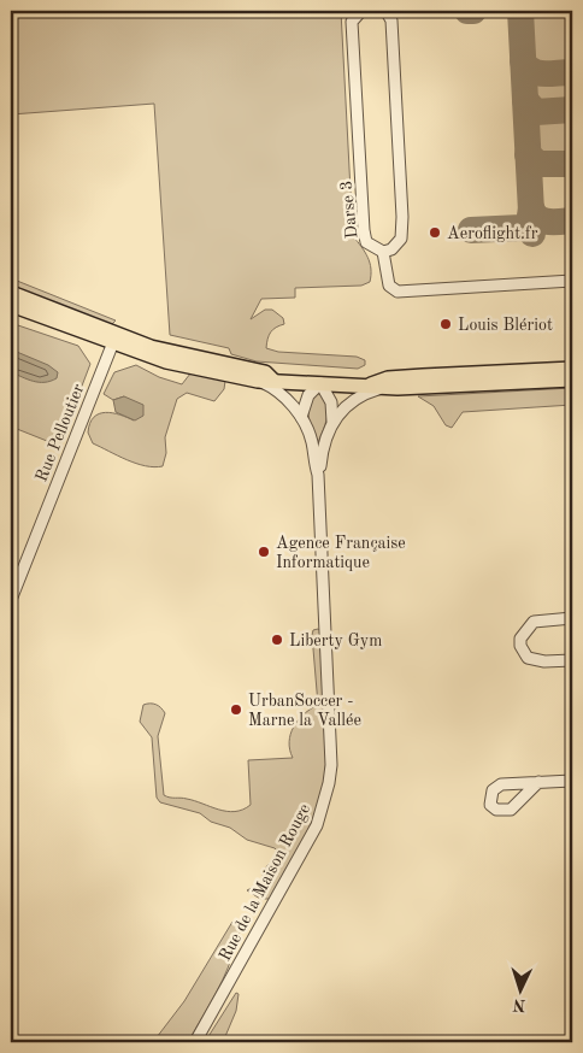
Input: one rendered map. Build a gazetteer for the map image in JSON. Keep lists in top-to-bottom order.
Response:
{
  "streets": {
    "street": ["Darse 3", "Rue Pelloutier", "Rue de la Maison Rouge"]
  },
  "places": [
    "Aeroflight.fr",
    "Louis Blériot",
    "Agence Française Informatique",
    "Liberty Gym",
    "UrbanSoccer - Marne la Vallée"
  ],
  "north": "bottom"
}
